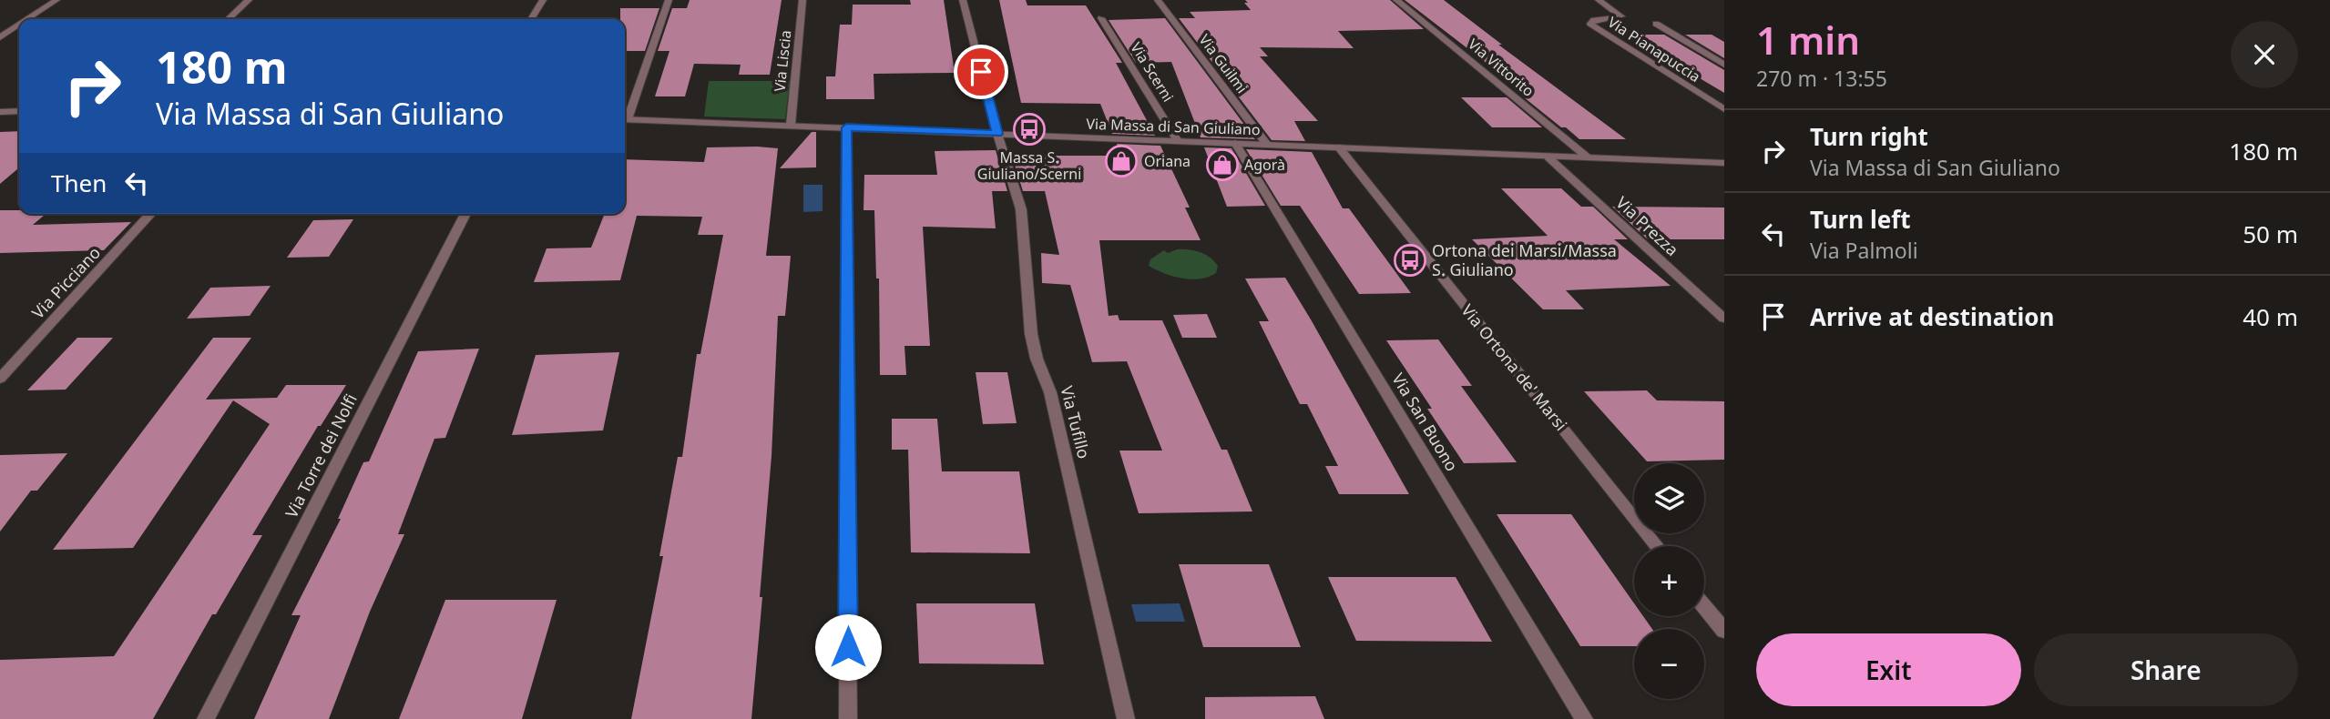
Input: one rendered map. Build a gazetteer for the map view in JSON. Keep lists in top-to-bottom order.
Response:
{
  "streets": {
    "street": [
      "Via Pianapuccia",
      "Via Liscia",
      "Via Guilmi",
      "Via Vittorito",
      "Via Scerni",
      "Via Massa di San Giuliano",
      "Via Prezza",
      "Via Picciano",
      "Via Ortona de' Marsi",
      "Via Tufillo",
      "Via San Buono",
      "Via Torre dei Nolfi"
    ]
  },
  "crossings": [
    ["Via Liscia", "Via Massa di San Giuliano"],
    ["Via Guilmi", "Via Massa di San Giuliano"],
    ["Via Vittorito", "Via Massa di San Giuliano"],
    ["Via Scerni", "Via Massa di San Giuliano"],
    ["Via Massa di San Giuliano", "Via Prezza"],
    ["Via Massa di San Giuliano", "Via Ortona de' Marsi"],
    ["Via Massa di San Giuliano", "Via Tufillo"],
    ["Via Massa di San Giuliano", "Via San Buono"]
  ],
  "places": {
    "bus stop": ["Massa S. Giuliano/Scerni", "Ortona dei Marsi/Massa S. Giuliano"],
    "shop": ["Oriana", "Agorà"]
  },
  "page": {
    "heading": ["1 min", "270 m · 13:55"],
    "turn": ["180 m", "Via Massa di San Giuliano"],
    "list": [
      {
        "name": "Turn right",
        "note": "Via Massa di San Giuliano",
        "value": "180 m"
      },
      {
        "name": "Turn left",
        "note": "Via Palmoli",
        "value": "50 m"
      },
      {
        "name": "Arrive at destination",
        "value": "40 m"
      }
    ],
    "then": "Then",
    "map_buttons": ["+", "−"],
    "buttons": ["Exit", "Share"]
  }
}
